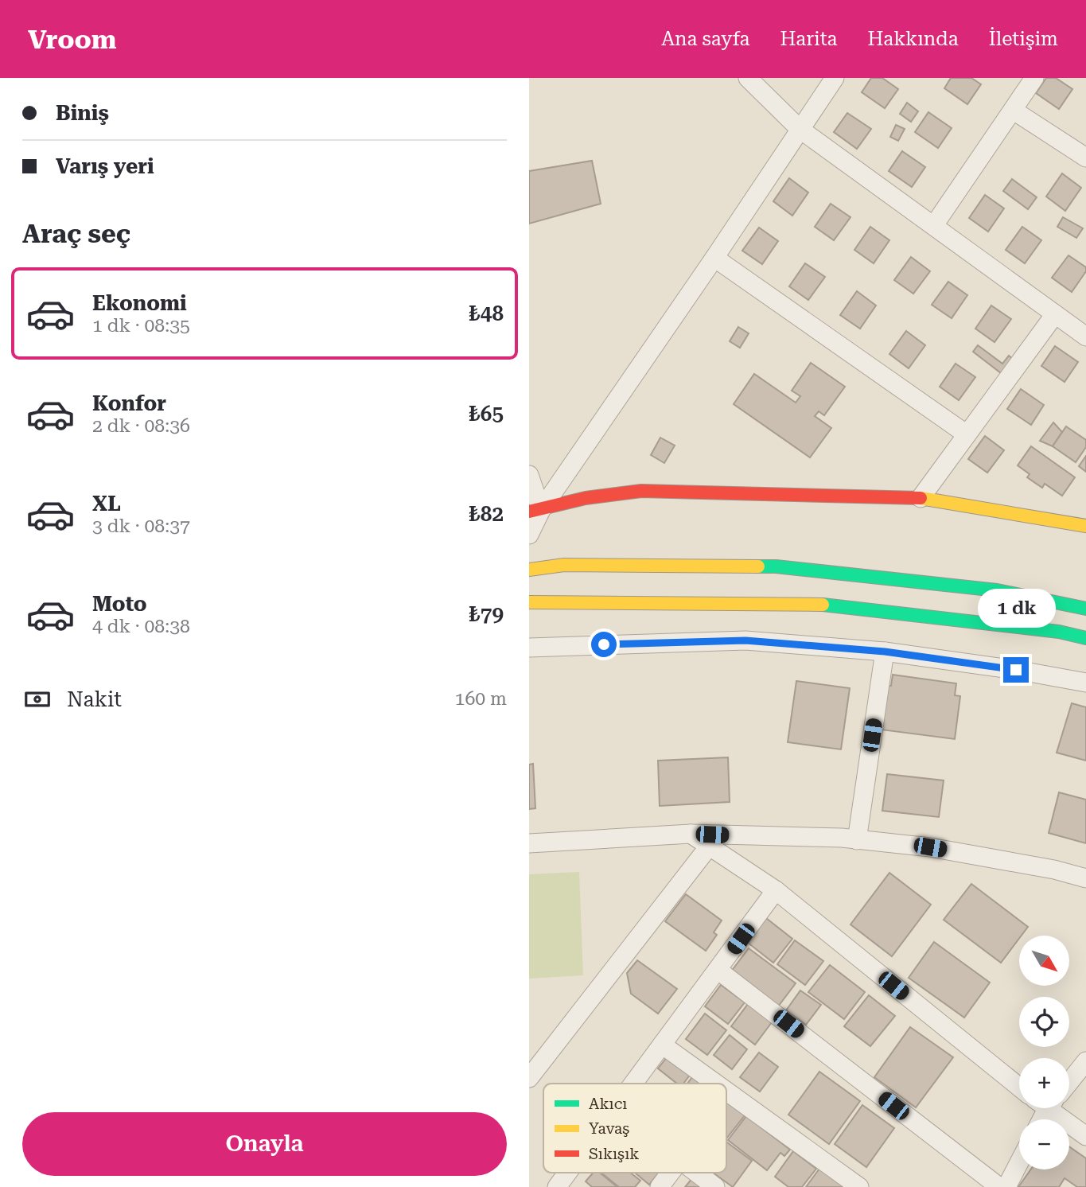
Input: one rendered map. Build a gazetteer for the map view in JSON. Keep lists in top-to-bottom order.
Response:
{
  "legend": ["Akıcı", "Yavaş", "Sıkışık"],
  "north": "bottom right",
  "page": {
    "header": "Vroom",
    "nav": [
      "Ana sayfa",
      "Harita",
      "Hakkında",
      "İletişim"
    ],
    "banner": ["Biniş", "Varış yeri"],
    "heading": "Araç seç",
    "list": [
      {
        "name": "Ekonomi",
        "note": "1 dk · 08:35",
        "value": "₺48"
      },
      {
        "name": "Konfor",
        "note": "2 dk · 08:36",
        "value": "₺65"
      },
      {
        "name": "XL",
        "note": "3 dk · 08:37",
        "value": "₺82"
      },
      {
        "name": "Moto",
        "note": "4 dk · 08:38",
        "value": "₺79"
      }
    ],
    "bubble": "1 dk",
    "pay": ["Nakit", "160 m"],
    "map_buttons": ["+", "−"],
    "buttons": "Onayla"
  }
}
